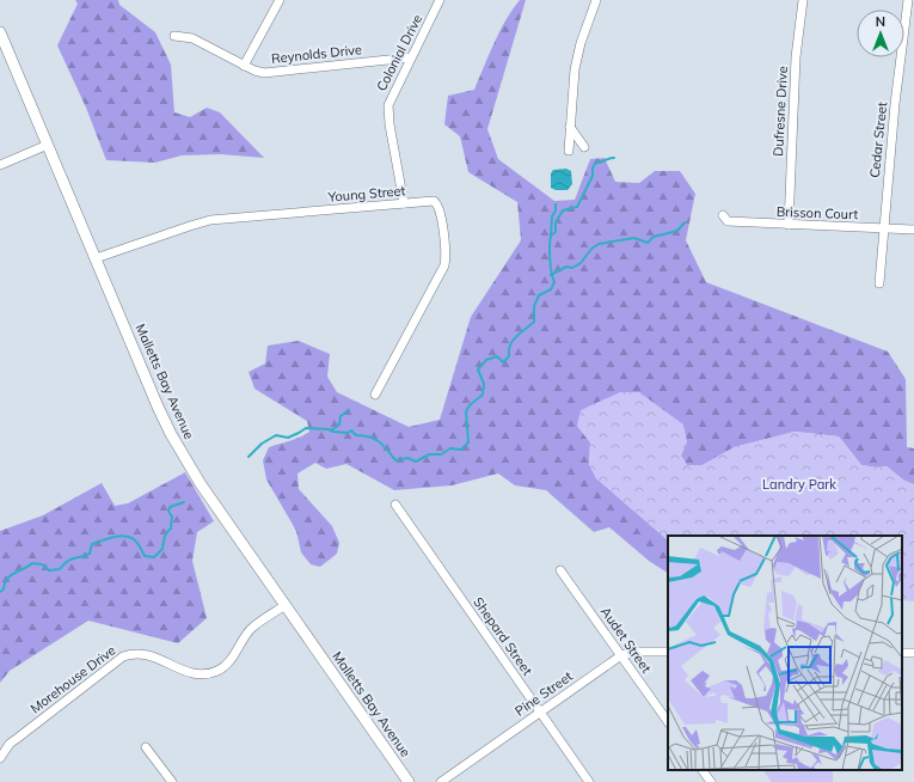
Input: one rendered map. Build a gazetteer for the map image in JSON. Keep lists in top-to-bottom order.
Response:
{
  "streets": {
    "street": [
      "Colonial Drive",
      "Reynolds Drive",
      "Dufresne Drive",
      "Cedar Street",
      "Young Street",
      "Brisson Court",
      "Malletts Bay Avenue",
      "Shepard Street",
      "Audet Street",
      "Morehouse Drive",
      "Pine Street"
    ]
  },
  "crossings": [
    ["Colonial Drive", "Reynolds Drive"],
    ["Colonial Drive", "Young Street"],
    ["Dufresne Drive", "Brisson Court"],
    ["Cedar Street", "Brisson Court"],
    ["Young Street", "Malletts Bay Avenue"],
    ["Malletts Bay Avenue", "Morehouse Drive"],
    ["Shepard Street", "Pine Street"],
    ["Audet Street", "Pine Street"]
  ],
  "parks": ["Landry Park"],
  "north": "top"
}
